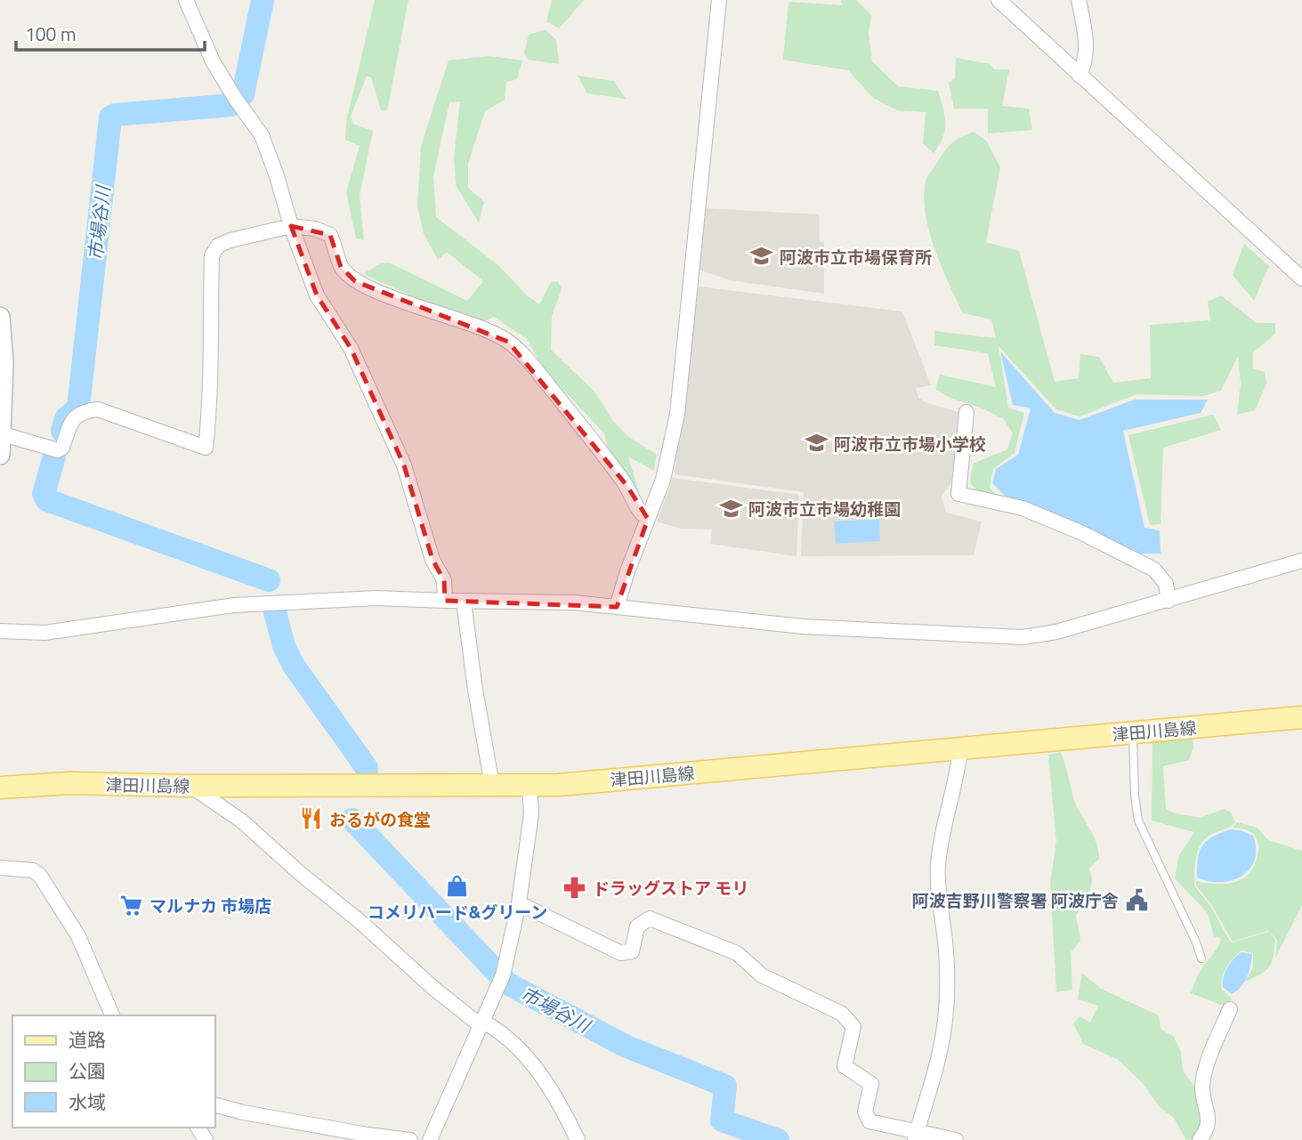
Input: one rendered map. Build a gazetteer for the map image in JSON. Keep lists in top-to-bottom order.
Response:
{
  "streets": {
    "main road": ["津田川島線"]
  },
  "water": ["市場谷川"],
  "places": {
    "school or university": ["阿波市立市場保育所", "阿波市立市場小学校", "阿波市立市場幼稚園"],
    "restaurant": ["おるがの食堂"],
    "shop": ["コメリハード&グリーン"],
    "pharmacy": ["ドラッグストア モリ"],
    "public building": ["阿波吉野川警察署 阿波庁舎"],
    "supermarket": ["マルナカ 市場店"]
  },
  "legend": ["道路", "公園", "水域"],
  "scale_bar": "100 m"
}
